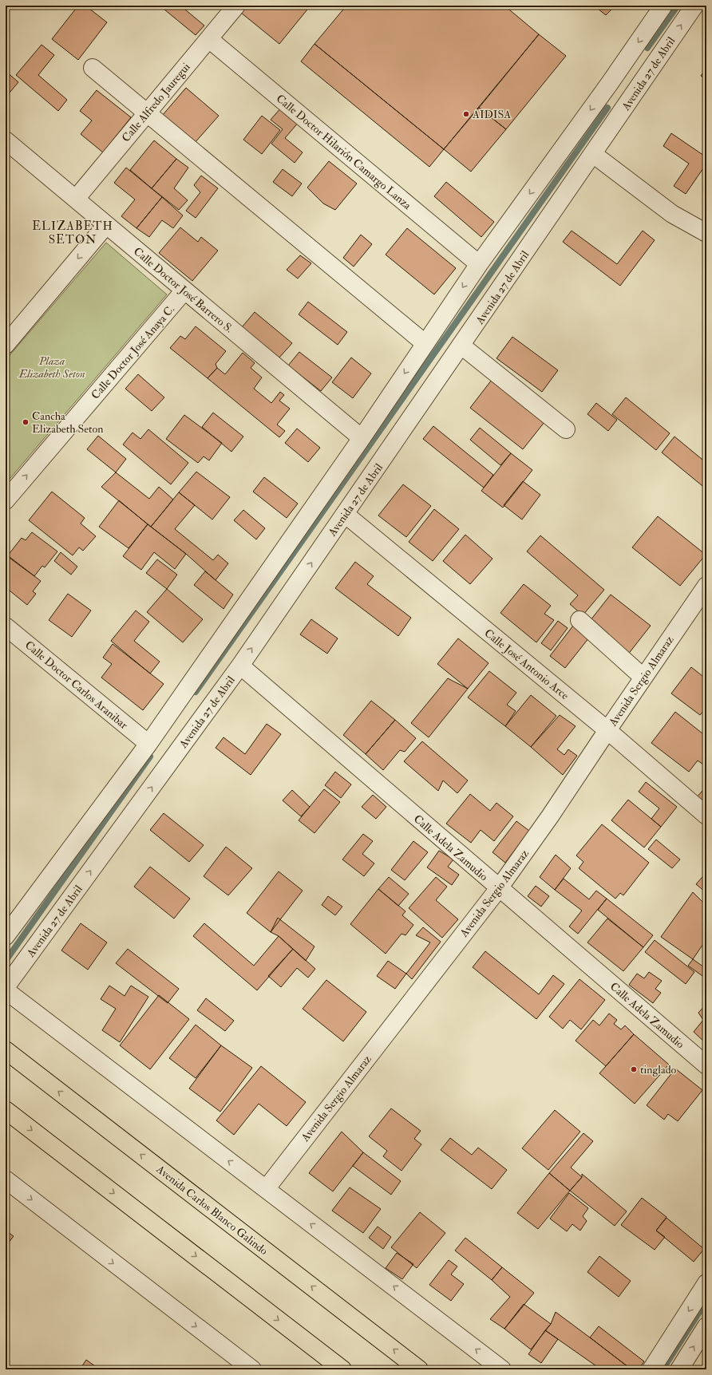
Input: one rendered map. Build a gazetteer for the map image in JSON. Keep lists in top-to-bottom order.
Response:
{
  "streets": {
    "highway": ["Avenida Carlos Blanco Galindo"],
    "street": [
      "Avenida 27 de Abril",
      "Calle Alfredo Jauregui",
      "Calle Doctor Hilarión Camargo Lanza",
      "Calle Doctor José Barrero S.",
      "Calle Doctor José Anaya C.",
      "Calle José Antonio Arce",
      "Avenida Sergio Almaraz",
      "Calle Doctor Carlos Aranibar",
      "Calle Adela Zamudio"
    ]
  },
  "crossings": [
    ["Avenida 27 de Abril", "Calle José Antonio Arce"],
    ["Avenida 27 de Abril", "Calle Adela Zamudio"],
    ["Calle Alfredo Jauregui", "Calle Doctor Hilarión Camargo Lanza"],
    ["Calle Alfredo Jauregui", "Calle Doctor José Barrero S."],
    ["Calle Doctor José Barrero S.", "Calle Doctor José Anaya C."],
    ["Calle José Antonio Arce", "Avenida Sergio Almaraz"],
    ["Avenida Sergio Almaraz", "Calle Adela Zamudio"]
  ],
  "districts": ["ELIZABETH SETON"],
  "parks": ["Plaza Elizabeth Seton"],
  "places": ["AIDISA", "Cancha Elizabeth Seton", "tinglado"]
}
